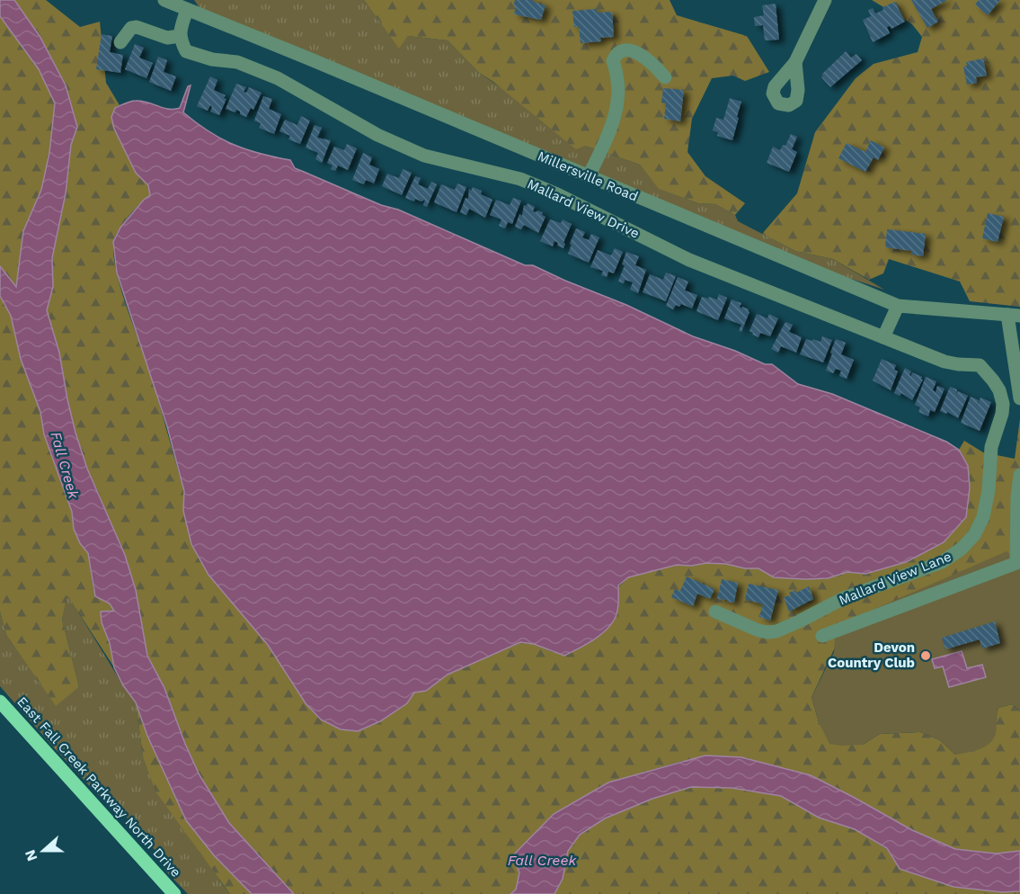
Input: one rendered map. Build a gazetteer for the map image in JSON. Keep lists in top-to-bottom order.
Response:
{
  "streets": {
    "main road": ["East Fall Creek Parkway North Drive"],
    "street": ["Millersville Road", "Mallard View Drive", "Mallard View Lane"]
  },
  "crossings": [
    ["Mallard View Drive", "Mallard View Lane"]
  ],
  "water": ["Fall Creek"],
  "places": ["Devon Country Club"],
  "north": "left"
}
